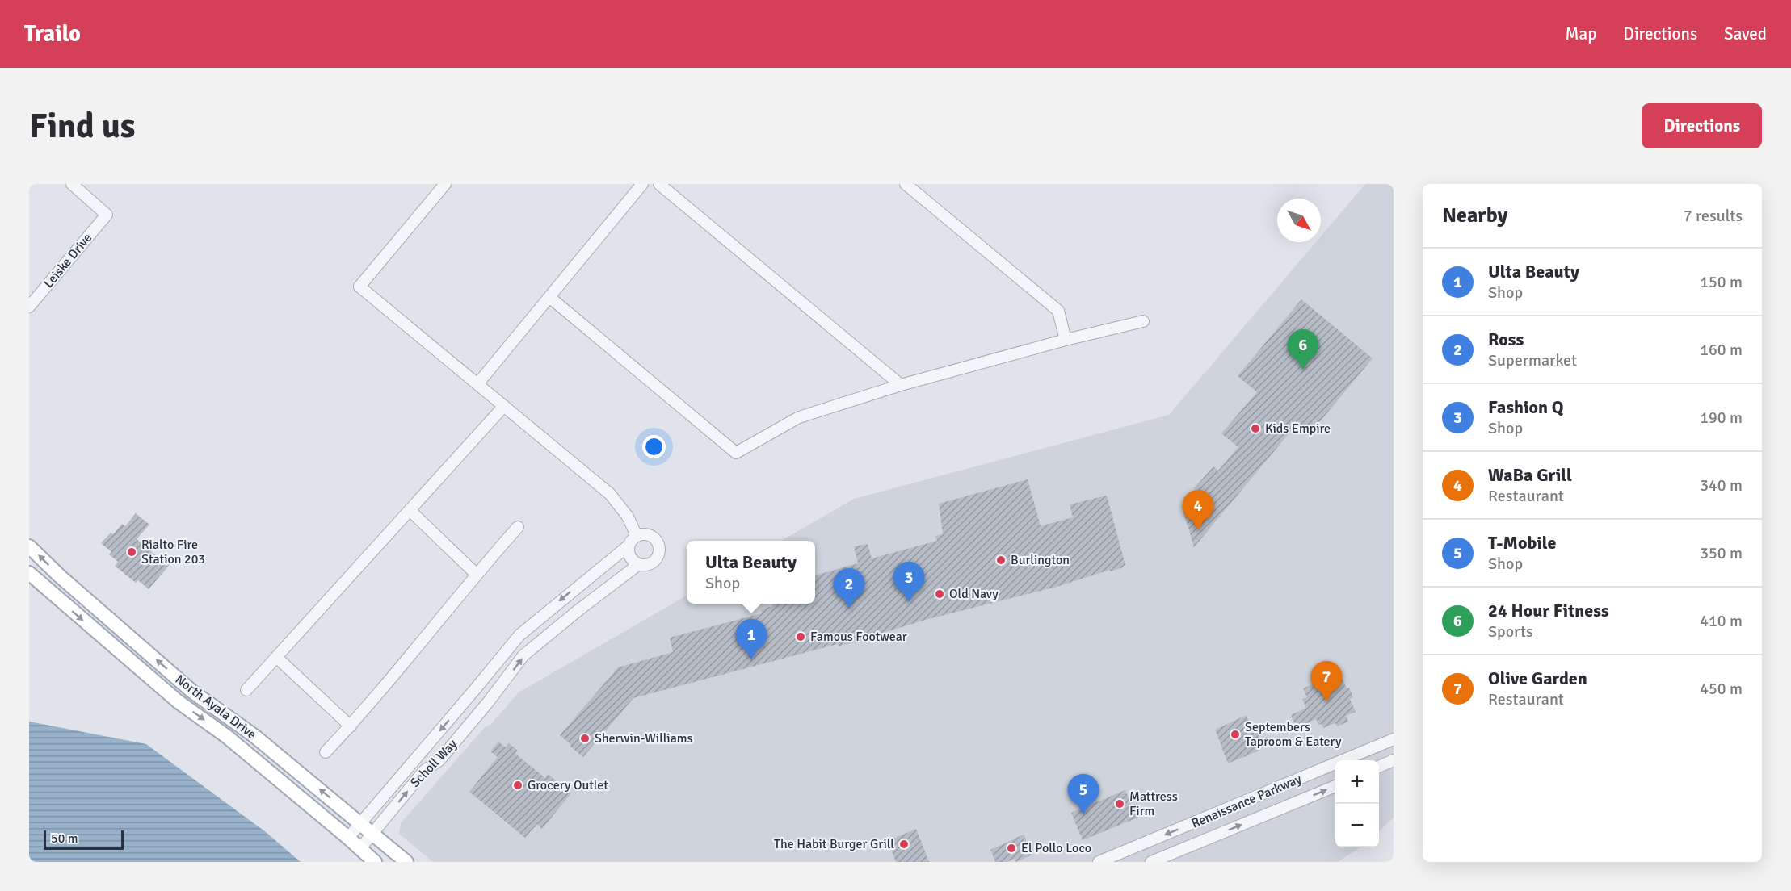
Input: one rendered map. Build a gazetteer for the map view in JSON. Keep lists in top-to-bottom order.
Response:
{
  "streets": {
    "main road": ["North Ayala Drive"],
    "street": ["Leiske Drive", "Scholl Way", "Renaissance Parkway"]
  },
  "crossings": [
    ["North Ayala Drive", "Scholl Way"]
  ],
  "places": [
    "Kids Empire",
    "Rialto Fire Station 203",
    "Burlington",
    "Old Navy",
    "Famous Footwear",
    "Septembers Taproom & Eatery",
    "Sherwin-Williams",
    "Grocery Outlet",
    "Mattress Firm",
    "The Habit Burger Grill",
    "El Pollo Loco"
  ],
  "scale_bar": "50 m",
  "north": "bottom right",
  "page": {
    "header": "Trailo",
    "nav": ["Map", "Directions", "Saved"],
    "buttons": "Directions",
    "title": "Find us",
    "heading": ["Nearby", "7 results"],
    "list": [
      {
        "mark": "1",
        "name": "Ulta Beauty",
        "note": "Shop",
        "value": "150 m"
      },
      {
        "mark": "2",
        "name": "Ross",
        "note": "Supermarket",
        "value": "160 m"
      },
      {
        "mark": "3",
        "name": "Fashion Q",
        "note": "Shop",
        "value": "190 m"
      },
      {
        "mark": "4",
        "name": "WaBa Grill",
        "note": "Restaurant",
        "value": "340 m"
      },
      {
        "mark": "5",
        "name": "T-Mobile",
        "note": "Shop",
        "value": "350 m"
      },
      {
        "mark": "6",
        "name": "24 Hour Fitness",
        "note": "Sports",
        "value": "410 m"
      },
      {
        "mark": "7",
        "name": "Olive Garden",
        "note": "Restaurant",
        "value": "450 m"
      }
    ],
    "pins": [
      "6",
      "4",
      "3",
      "2",
      "1",
      "7",
      "5"
    ],
    "popup": ["Ulta Beauty", "Shop"],
    "map_buttons": ["+", "−"],
    "scale": "50 m"
  }
}
